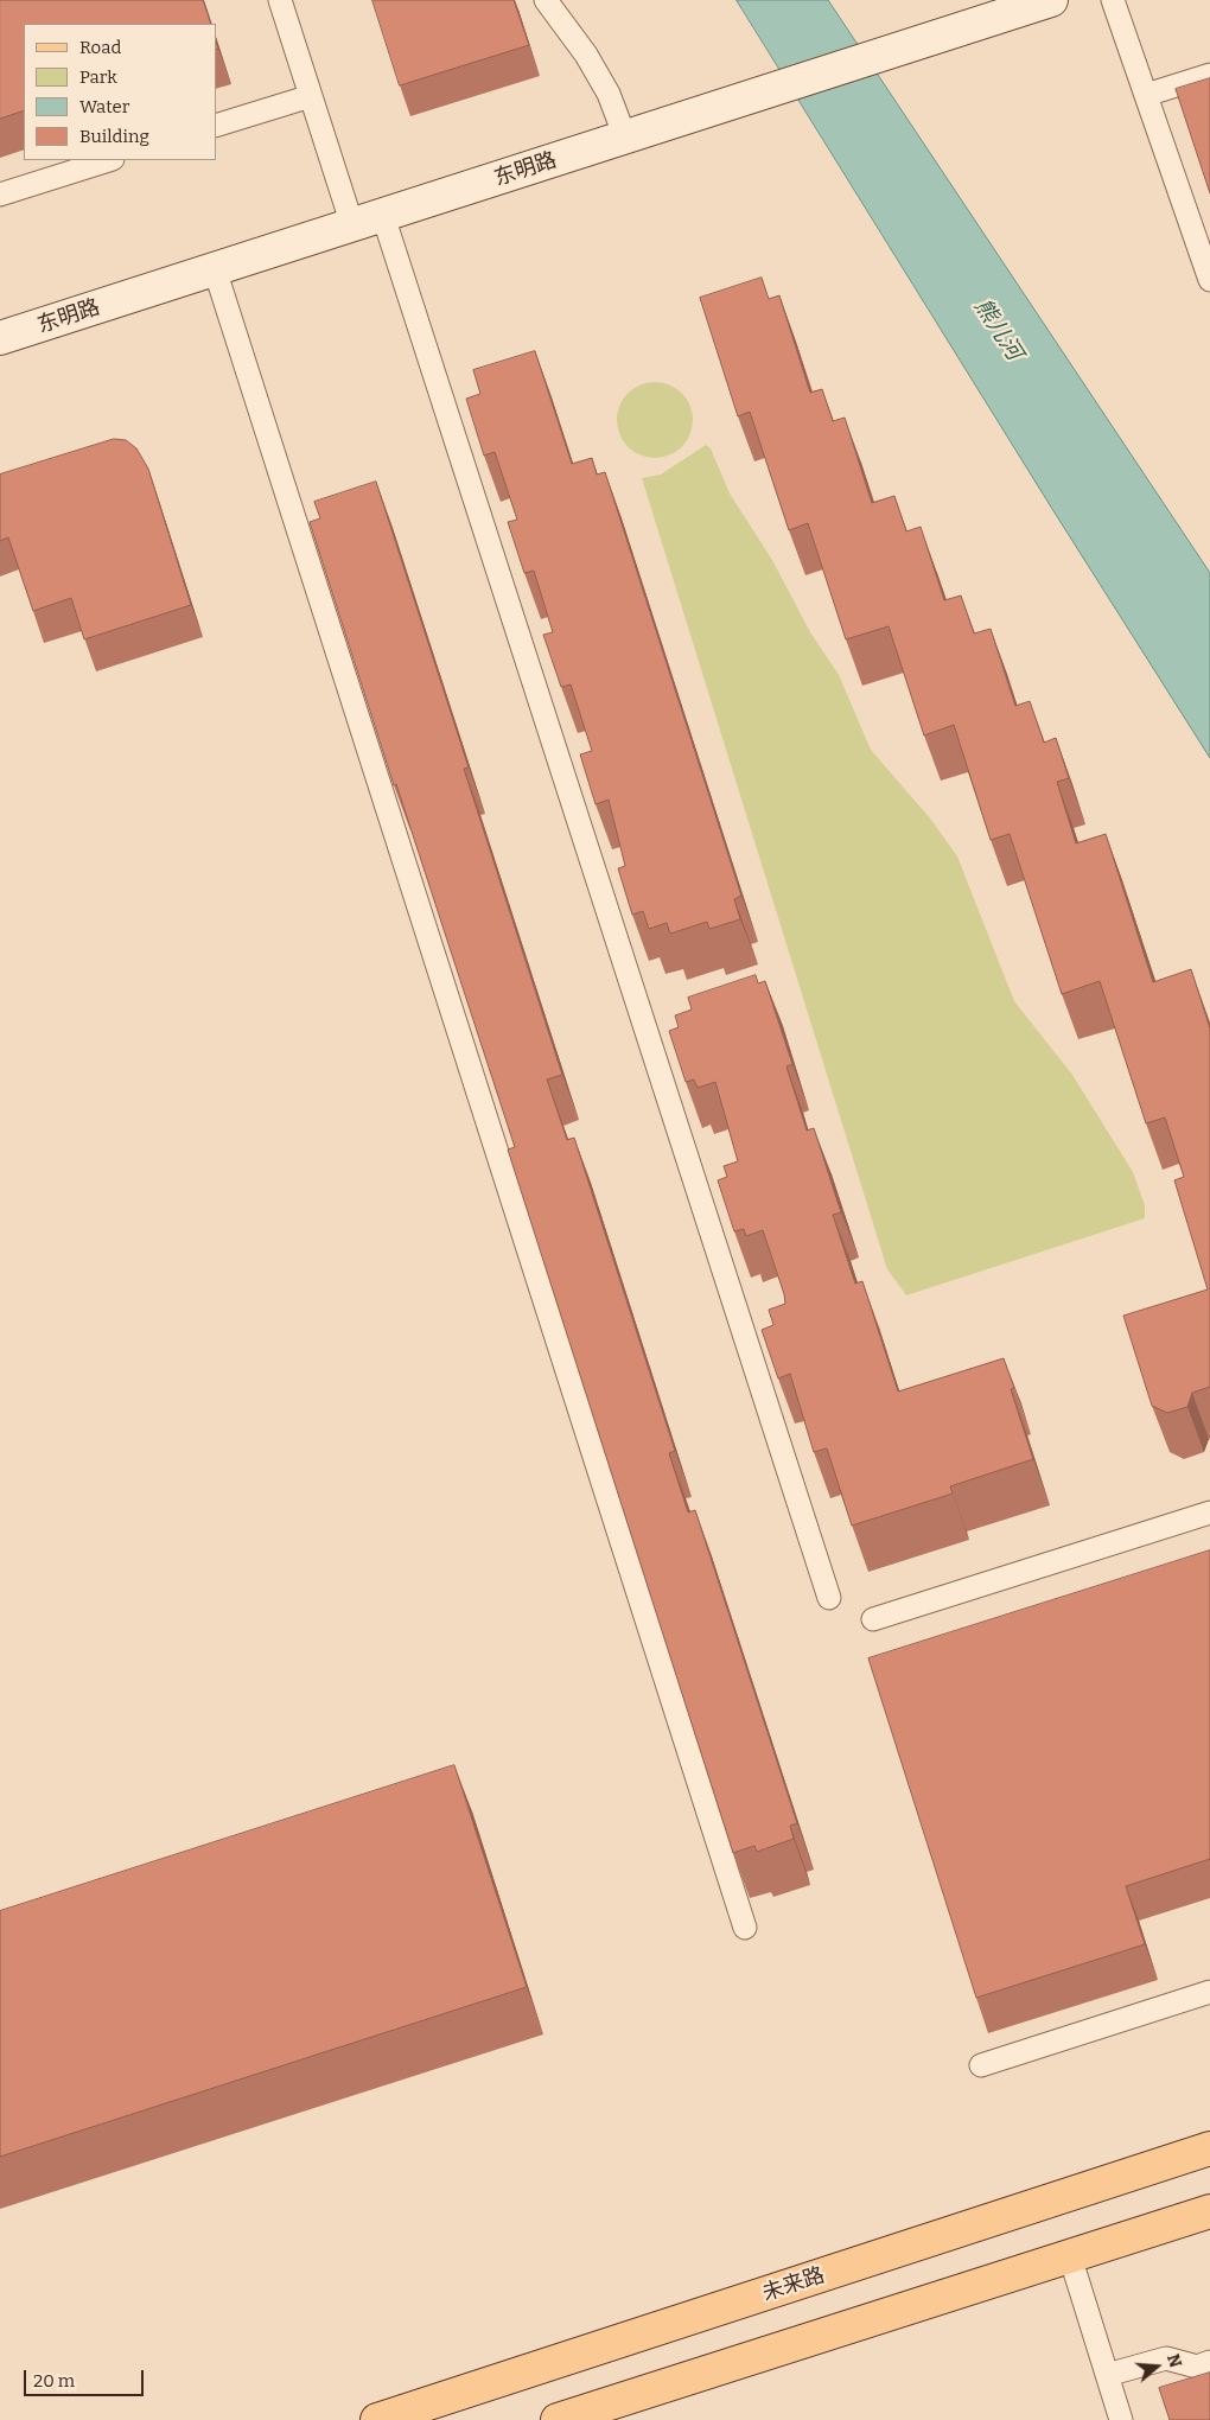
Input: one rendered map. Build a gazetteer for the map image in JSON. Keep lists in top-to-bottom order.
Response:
{
  "streets": {
    "main road": ["未来路"],
    "street": ["东明路"]
  },
  "water": ["熊儿河"],
  "legend": [
    "Road",
    "Park",
    "Water",
    "Building"
  ],
  "scale_bar": "20 m",
  "north": "right"
}
